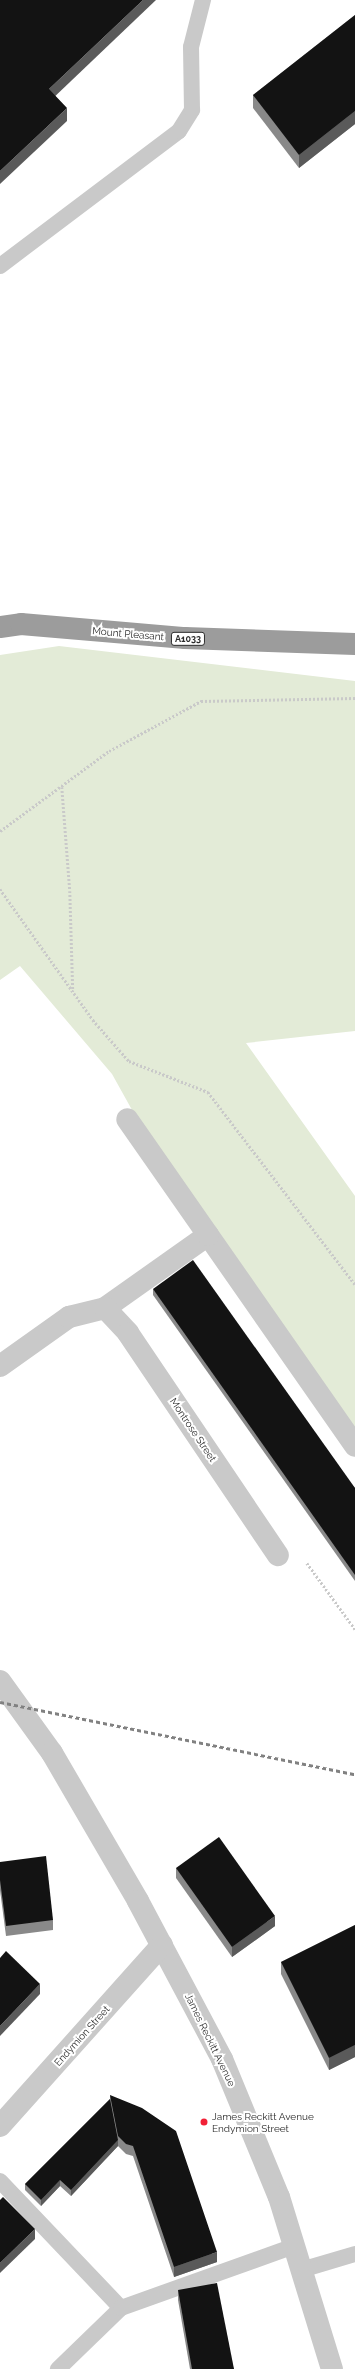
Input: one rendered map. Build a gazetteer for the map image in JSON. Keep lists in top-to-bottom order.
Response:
{
  "streets": {
    "highway": ["Mount Pleasant", "A1033"],
    "street": ["Montrose Street", "Endymion Street", "James Reckitt Avenue"]
  },
  "crossings": [
    ["Mount Pleasant", "A1033"],
    ["Endymion Street", "James Reckitt Avenue"]
  ],
  "places": ["James Reckitt Avenue Endymion Street"]
}
